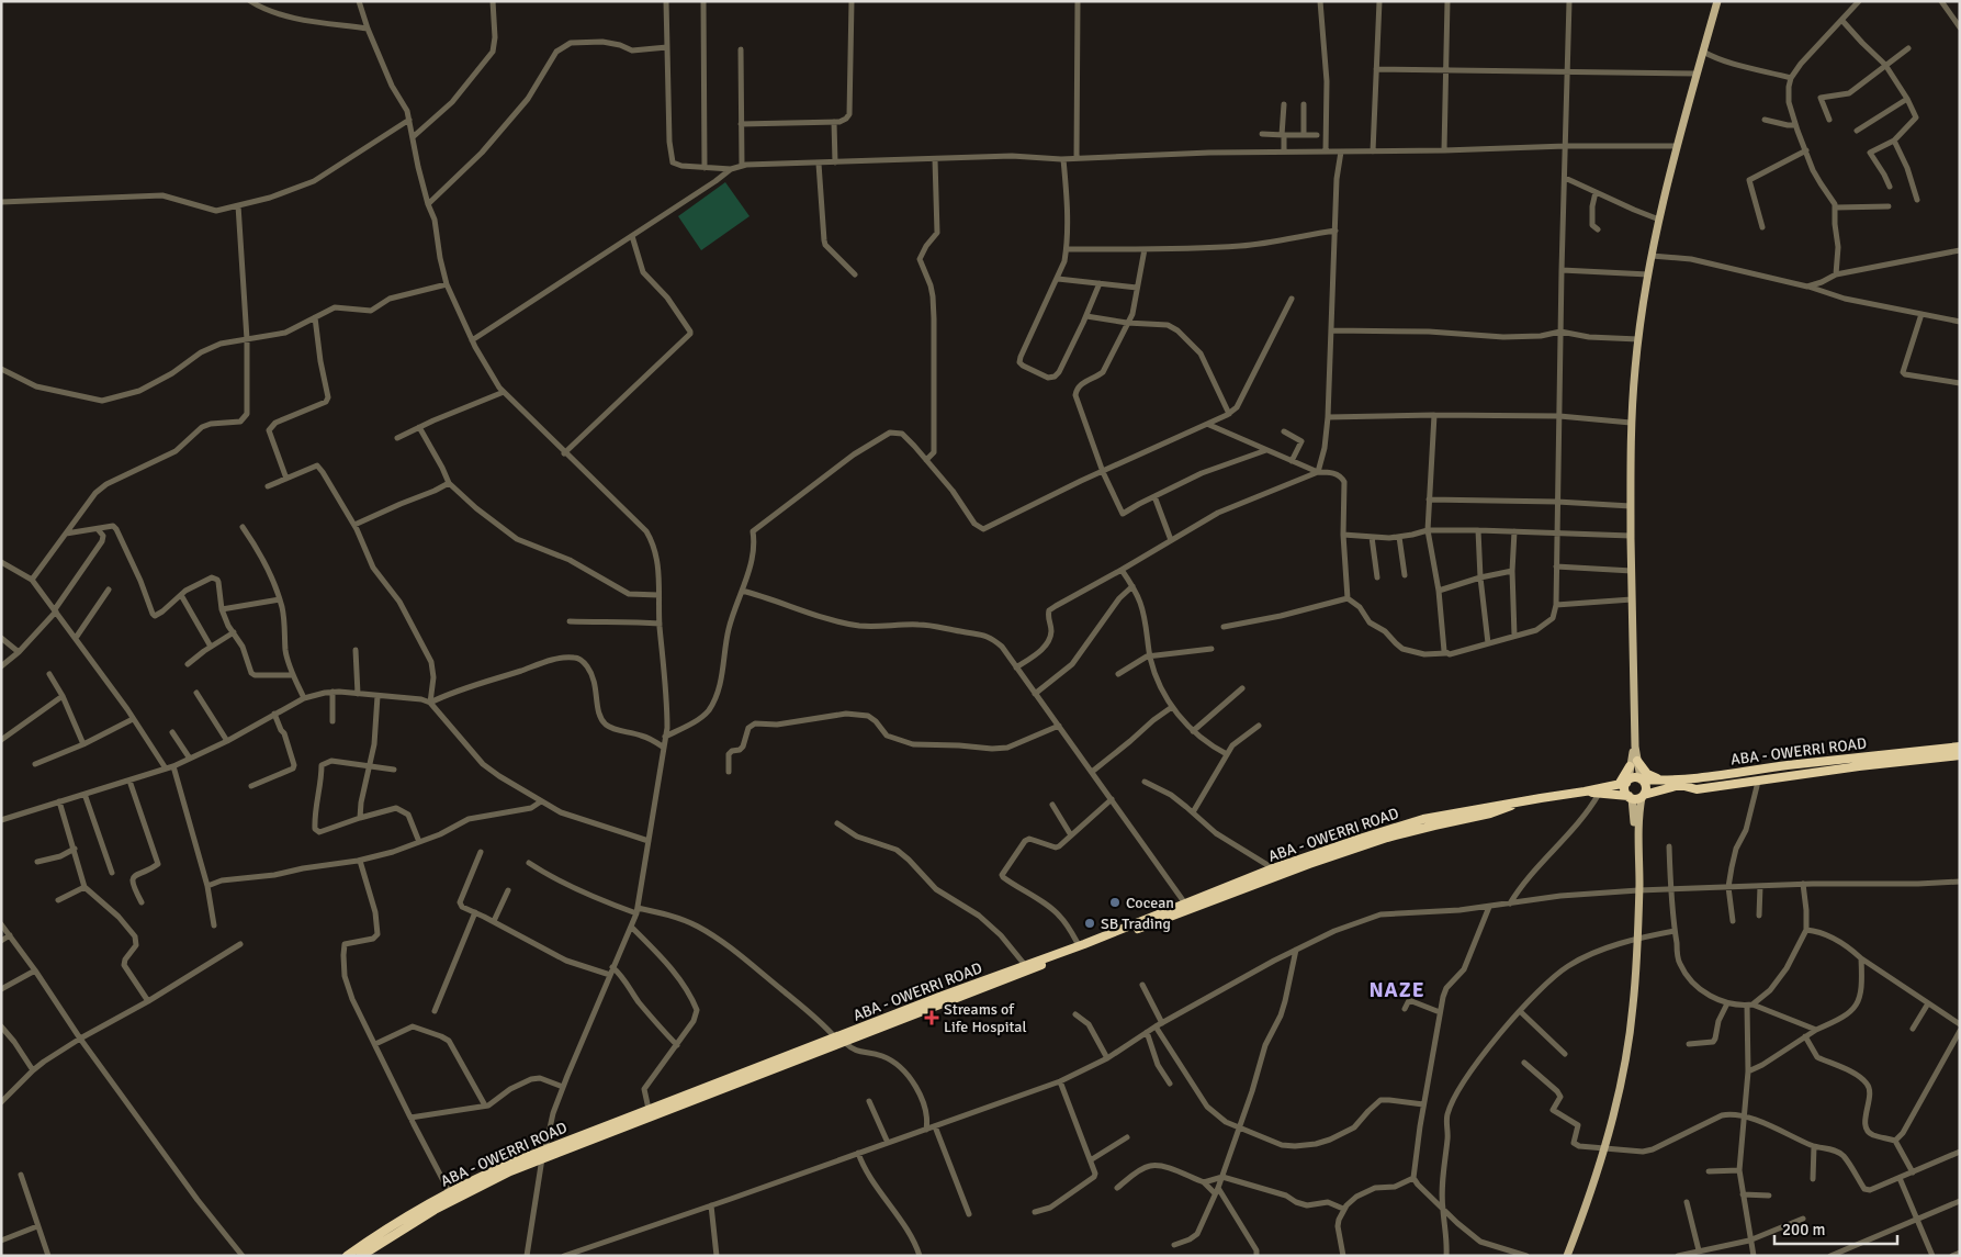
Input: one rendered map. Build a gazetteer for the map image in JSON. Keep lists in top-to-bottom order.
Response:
{
  "streets": {
    "highway": ["ABA - OWERRI ROAD"]
  },
  "districts": ["NAZE"],
  "places": {
    "other": ["Cocean", "SB Trading"],
    "health": ["Streams of Life Hospital"]
  },
  "scale_bar": "200 m"
}
